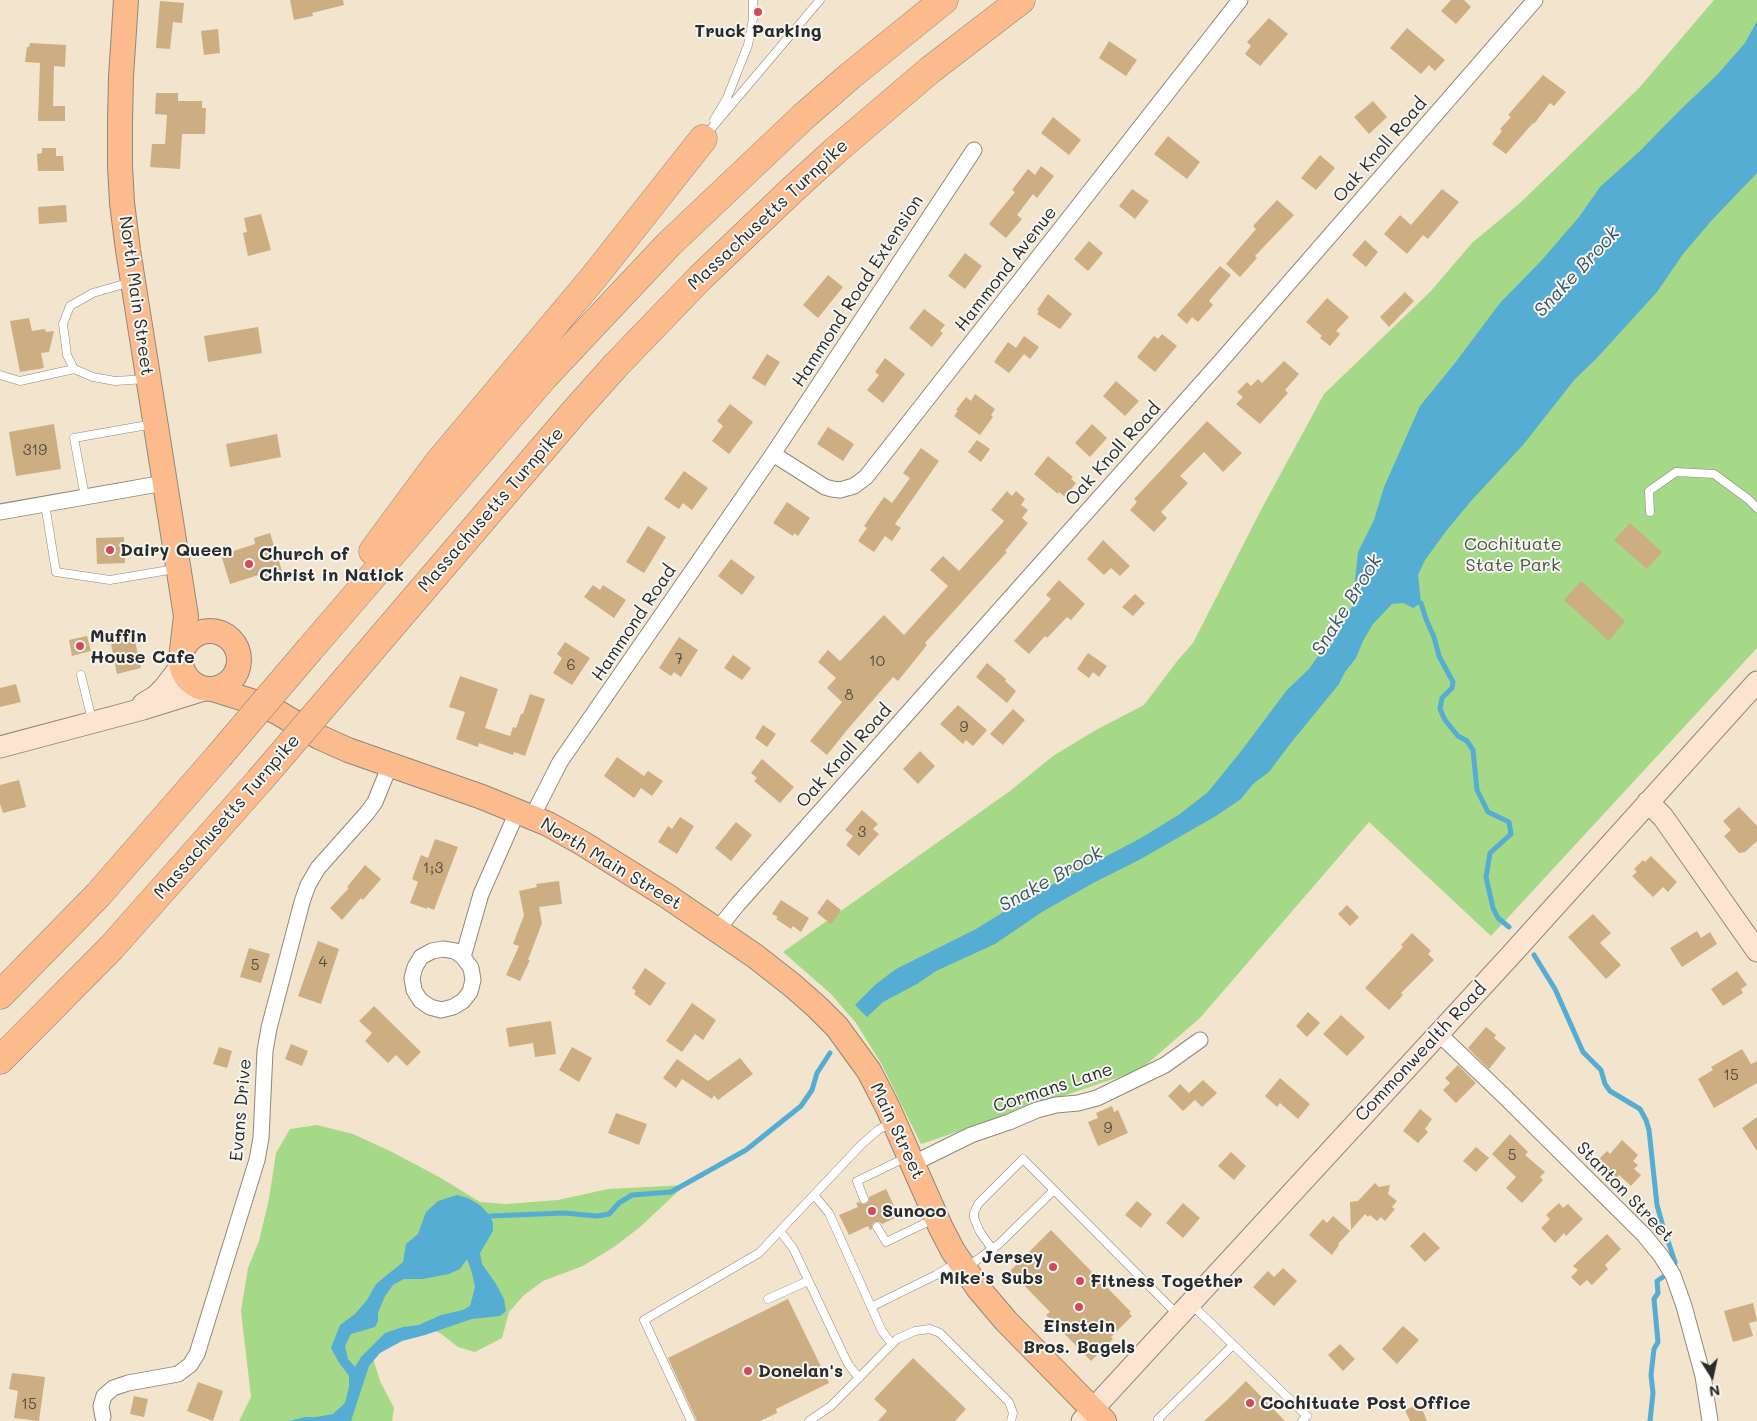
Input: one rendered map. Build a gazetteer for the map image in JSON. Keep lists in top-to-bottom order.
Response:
{
  "streets": {
    "highway": ["Massachusetts Turnpike"],
    "main road": ["North Main Street", "Commonwealth Road", "Main Street"],
    "street": [
      "Oak Knoll Road",
      "Hammond Avenue",
      "Hammond Road Extension",
      "Hammond Road",
      "Cormans Lane",
      "Evans Drive",
      "Stanton Street"
    ]
  },
  "crossings": [
    ["Oak Knoll Road", "North Main Street"],
    ["Hammond Avenue", "Hammond Road Extension"],
    ["Hammond Avenue", "Hammond Road"],
    ["Hammond Road Extension", "Hammond Road"],
    ["North Main Street", "Hammond Road"],
    ["North Main Street", "Evans Drive"],
    ["North Main Street", "Main Street"],
    ["Commonwealth Road", "Main Street"],
    ["Commonwealth Road", "Stanton Street"],
    ["Cormans Lane", "Main Street"]
  ],
  "water": ["Snake Brook"],
  "parks": ["Cochituate State Park"],
  "places": [
    "Truck Parking",
    "Dairy Queen",
    "Church of Christ in Natick",
    "Muffin House Cafe",
    "Sunoco",
    "Jersey Mike's Subs",
    "Fitness Together",
    "Einstein Bros. Bagels",
    "Donelan's",
    "Cochituate Post Office"
  ],
  "house_numbers": [
    "319",
    "7",
    "10",
    "6",
    "8",
    "9",
    "3",
    "1;3",
    "4",
    "5",
    "15",
    "9",
    "5",
    "15"
  ],
  "north": "bottom"
}
